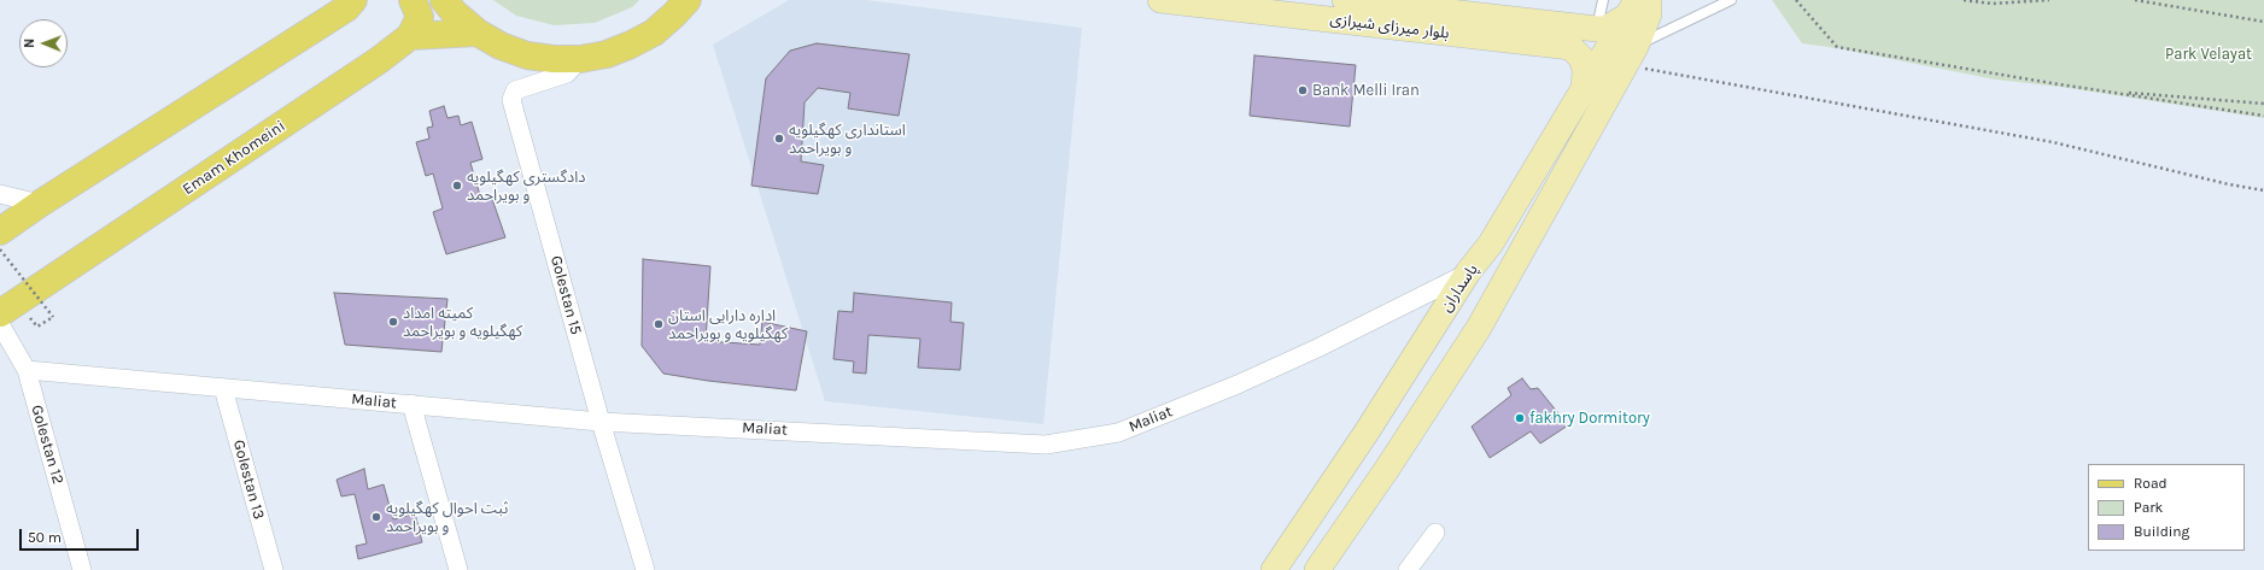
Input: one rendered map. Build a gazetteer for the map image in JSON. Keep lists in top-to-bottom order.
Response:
{
  "streets": {
    "main road": ["بلوار میرزای شیرازی", "Emam Khomeini", "پاسداران"],
    "street": [
      "Golestan 15",
      "Maliat",
      "Golestan 12",
      "Golestan 13"
    ]
  },
  "crossings": [
    ["بلوار میرزای شیرازی", "پاسداران"],
    ["پاسداران", "Maliat"],
    ["Golestan 15", "Maliat"],
    ["Maliat", "Golestan 12"],
    ["Maliat", "Golestan 13"]
  ],
  "parks": ["Park Velayat"],
  "places": [
    "Bank Melli Iran",
    "استانداری کهگیلویه و بویراحمد",
    "دادگستری کهگیلویه و بویراحمد",
    "کمیته امداد کهگیلویه و بویراحمد",
    "اداره دارایی استان کهگیلویه و بویراحمد",
    "fakhry Dormitory",
    "ثبت احوال کهگیلویه و بویراحمد"
  ],
  "legend": ["Road", "Park", "Building"],
  "scale_bar": "50 m",
  "north": "left"
}
